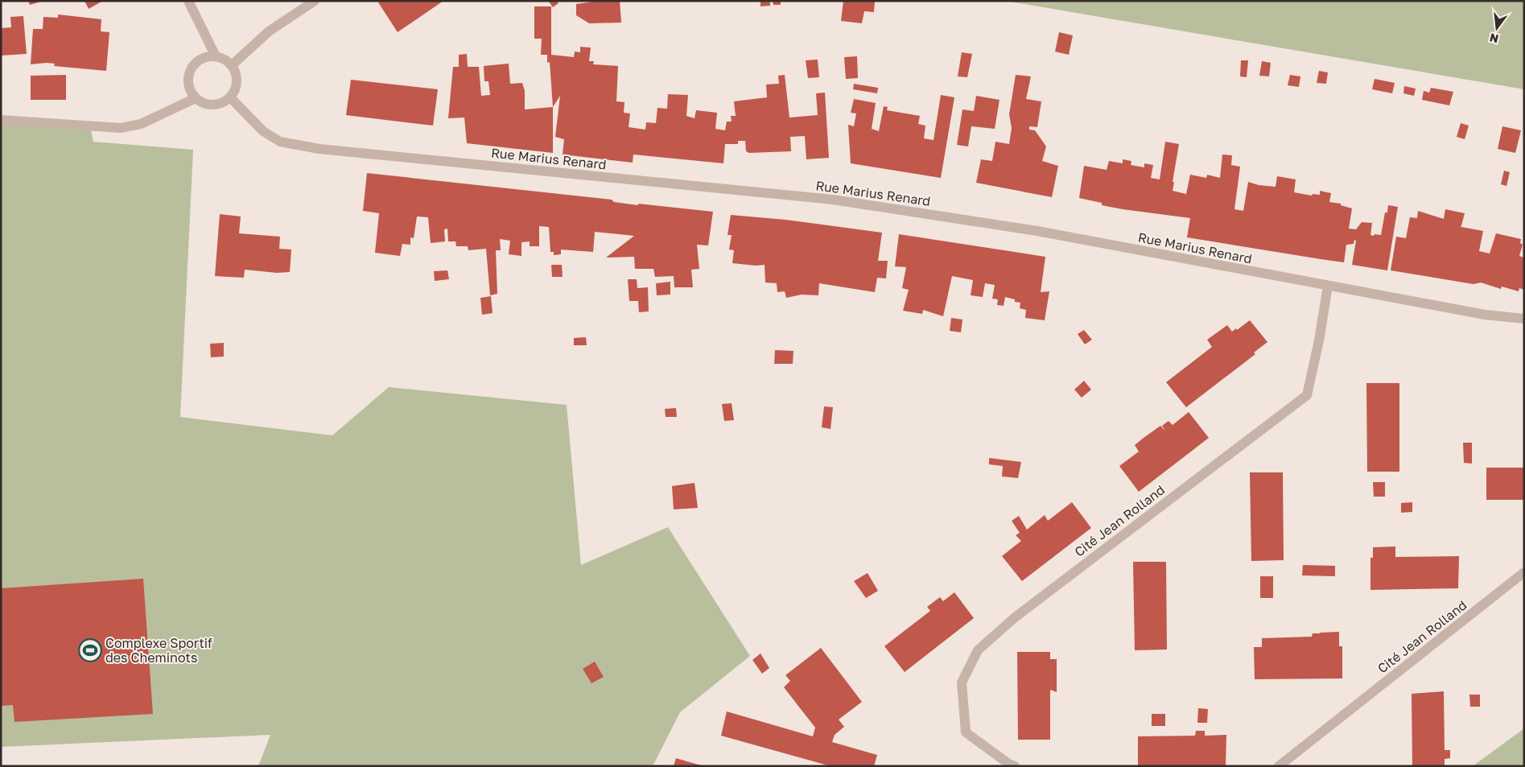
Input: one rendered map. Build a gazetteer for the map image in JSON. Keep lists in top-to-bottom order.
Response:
{
  "streets": {
    "street": ["Rue Marius Renard", "Cité Jean Rolland"]
  },
  "crossings": [
    ["Rue Marius Renard", "Cité Jean Rolland"]
  ],
  "places": {
    "sports": ["Complexe Sportif des Cheminots"]
  },
  "north": "bottom"
}
